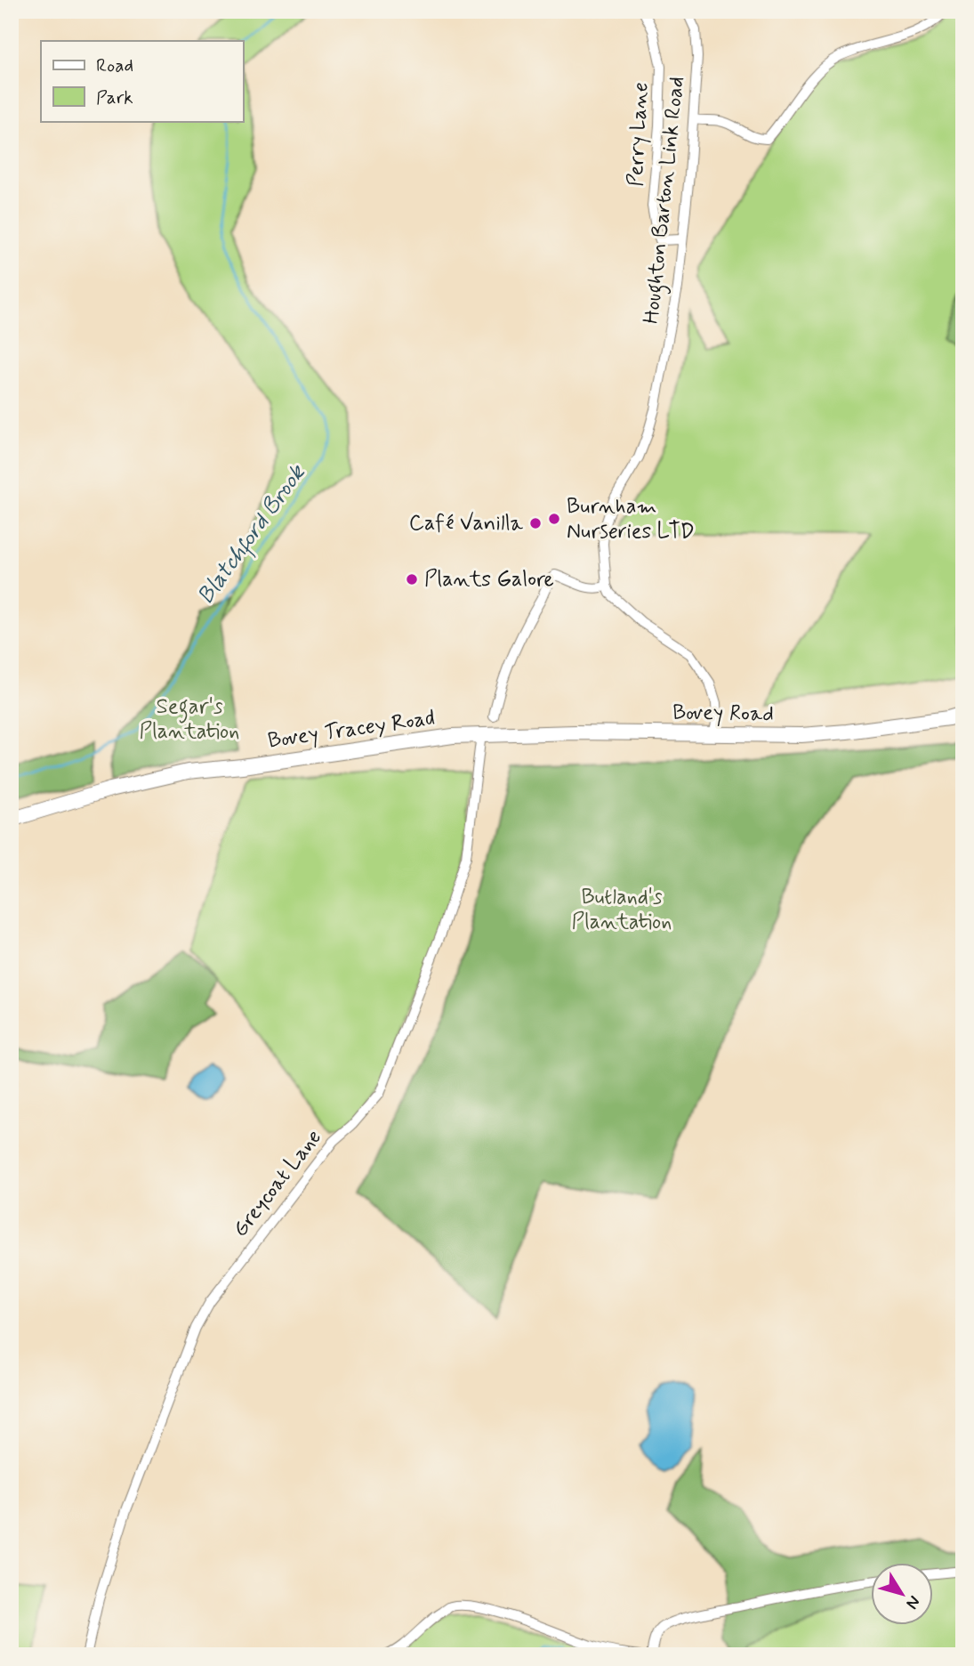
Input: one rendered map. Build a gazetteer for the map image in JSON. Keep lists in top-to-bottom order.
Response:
{
  "streets": {
    "main road": ["Bovey Road", "Bovey Tracey Road"],
    "street": ["Perry Lane", "Houghton Barton Link Road", "Greycoat Lane"]
  },
  "crossings": [
    ["Perry Lane", "Houghton Barton Link Road"],
    ["Bovey Road", "Bovey Tracey Road"],
    ["Bovey Road", "Greycoat Lane"],
    ["Bovey Tracey Road", "Greycoat Lane"]
  ],
  "water": ["Blatchford Brook"],
  "parks": ["Segar's Plantation", "Butland's Plantation"],
  "places": ["Burnham Nurseries LTD", "Café Vanilla", "Plants Galore"],
  "legend": ["Road", "Park"],
  "north": "bottom right"
}
